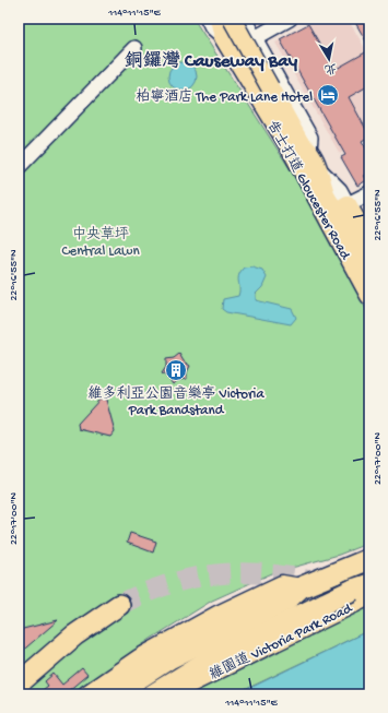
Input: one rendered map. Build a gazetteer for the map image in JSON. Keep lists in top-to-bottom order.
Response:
{
  "streets": {
    "main road": ["告士打道 Gloucester Road", "維園道 Victoria Park Road"]
  },
  "districts": ["銅鑼灣 Causeway Bay"],
  "parks": ["中央草坪 Central Lawn"],
  "places": {
    "hotel": ["柏寧酒店 The Park Lane Hotel"],
    "building": ["維多利亞公園音樂亭 Victoria Park Bandstand"]
  },
  "north": "bottom",
  "coordinates": ["114°11'15\"E", "22°16'55\"N", "22°17'00\"N"]
}
